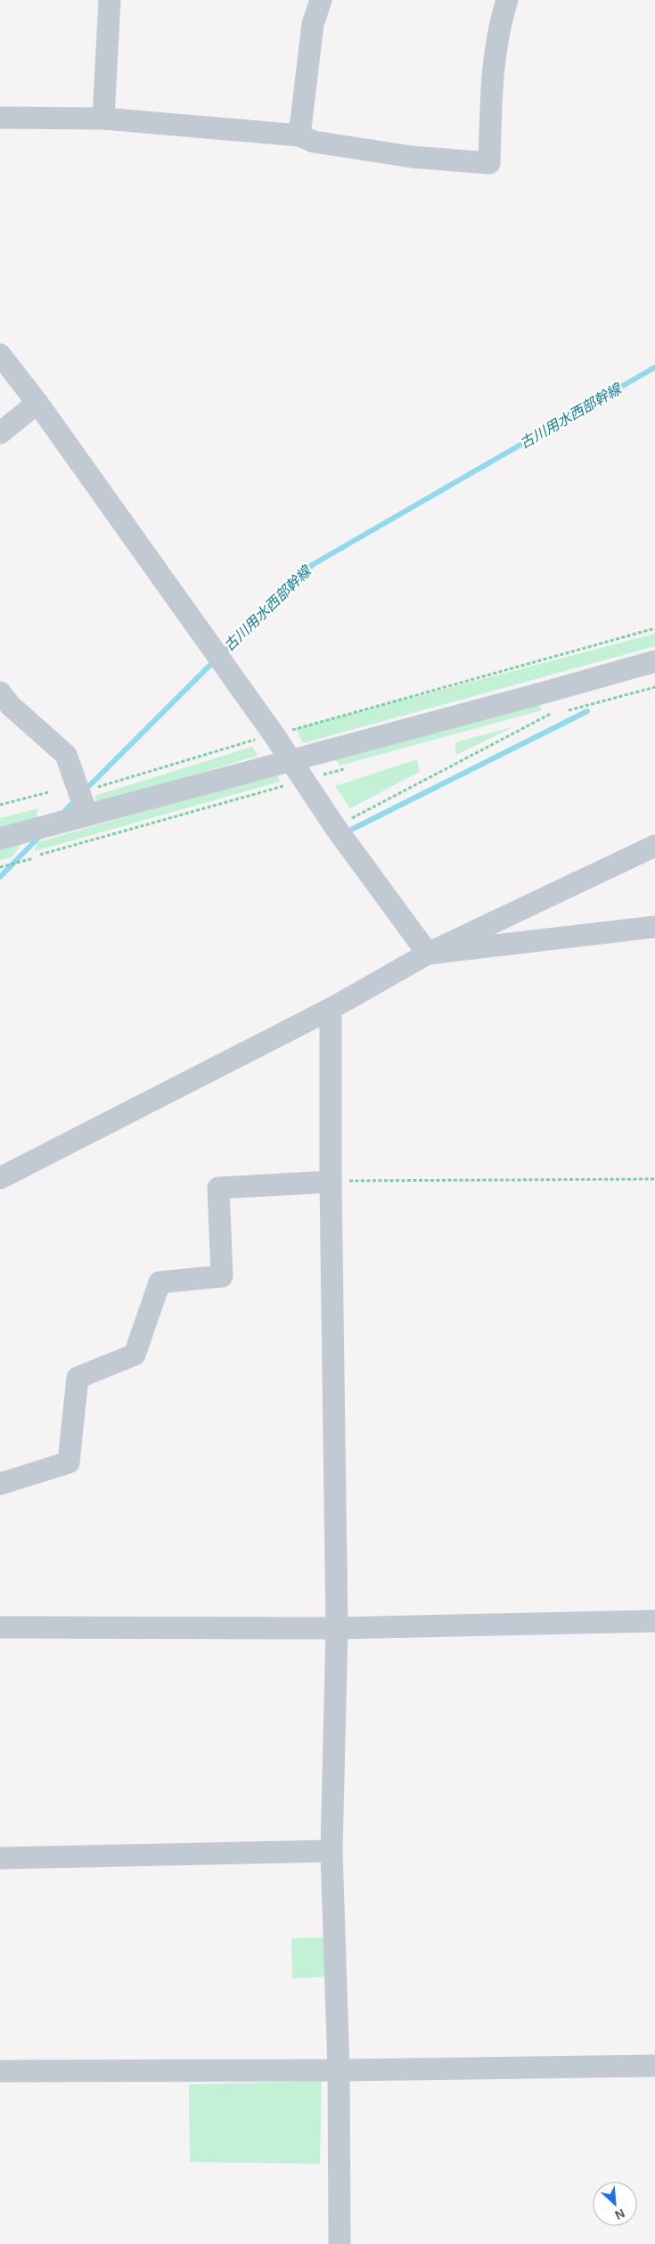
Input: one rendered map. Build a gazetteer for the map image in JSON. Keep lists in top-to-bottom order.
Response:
{
  "water": ["古川用水西部幹線"],
  "north": "bottom right"
}
